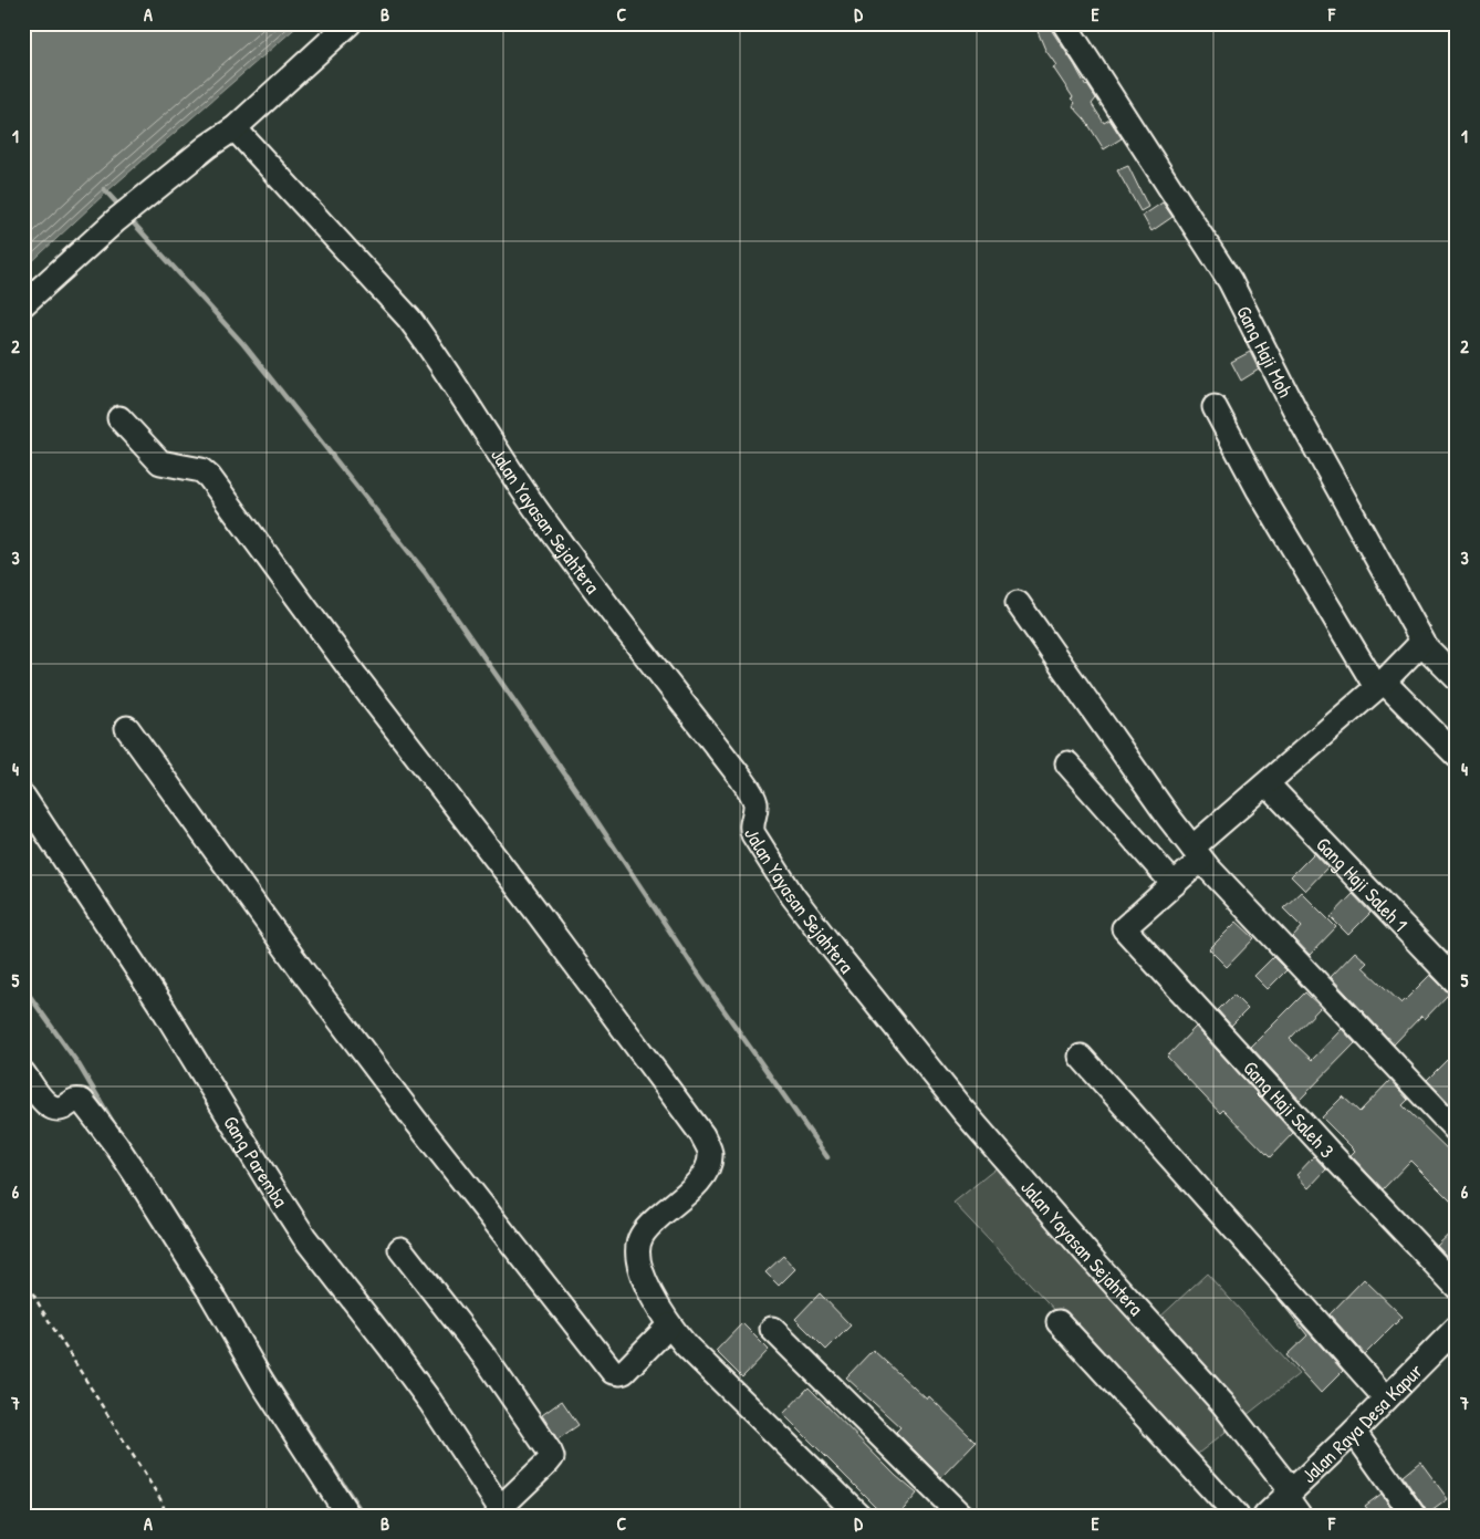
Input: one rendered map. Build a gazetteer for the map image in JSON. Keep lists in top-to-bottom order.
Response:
{
  "streets": {
    "street": [
      "Gang Haji Moh",
      "Jalan Yayasan Sejahtera",
      "Gang Haji Saleh 1",
      "Gang Haji Saleh 3",
      "Gang Paremba",
      "Jalan Raya Desa Kapur"
    ]
  },
  "crossings": [
    ["Jalan Yayasan Sejahtera", "Jalan Raya Desa Kapur"]
  ],
  "grid": {
    "columns": [
      "A",
      "B",
      "C",
      "D",
      "E",
      "F"
    ],
    "rows": [
      "1",
      "2",
      "3",
      "4",
      "5",
      "6",
      "7"
    ]
  }
}
